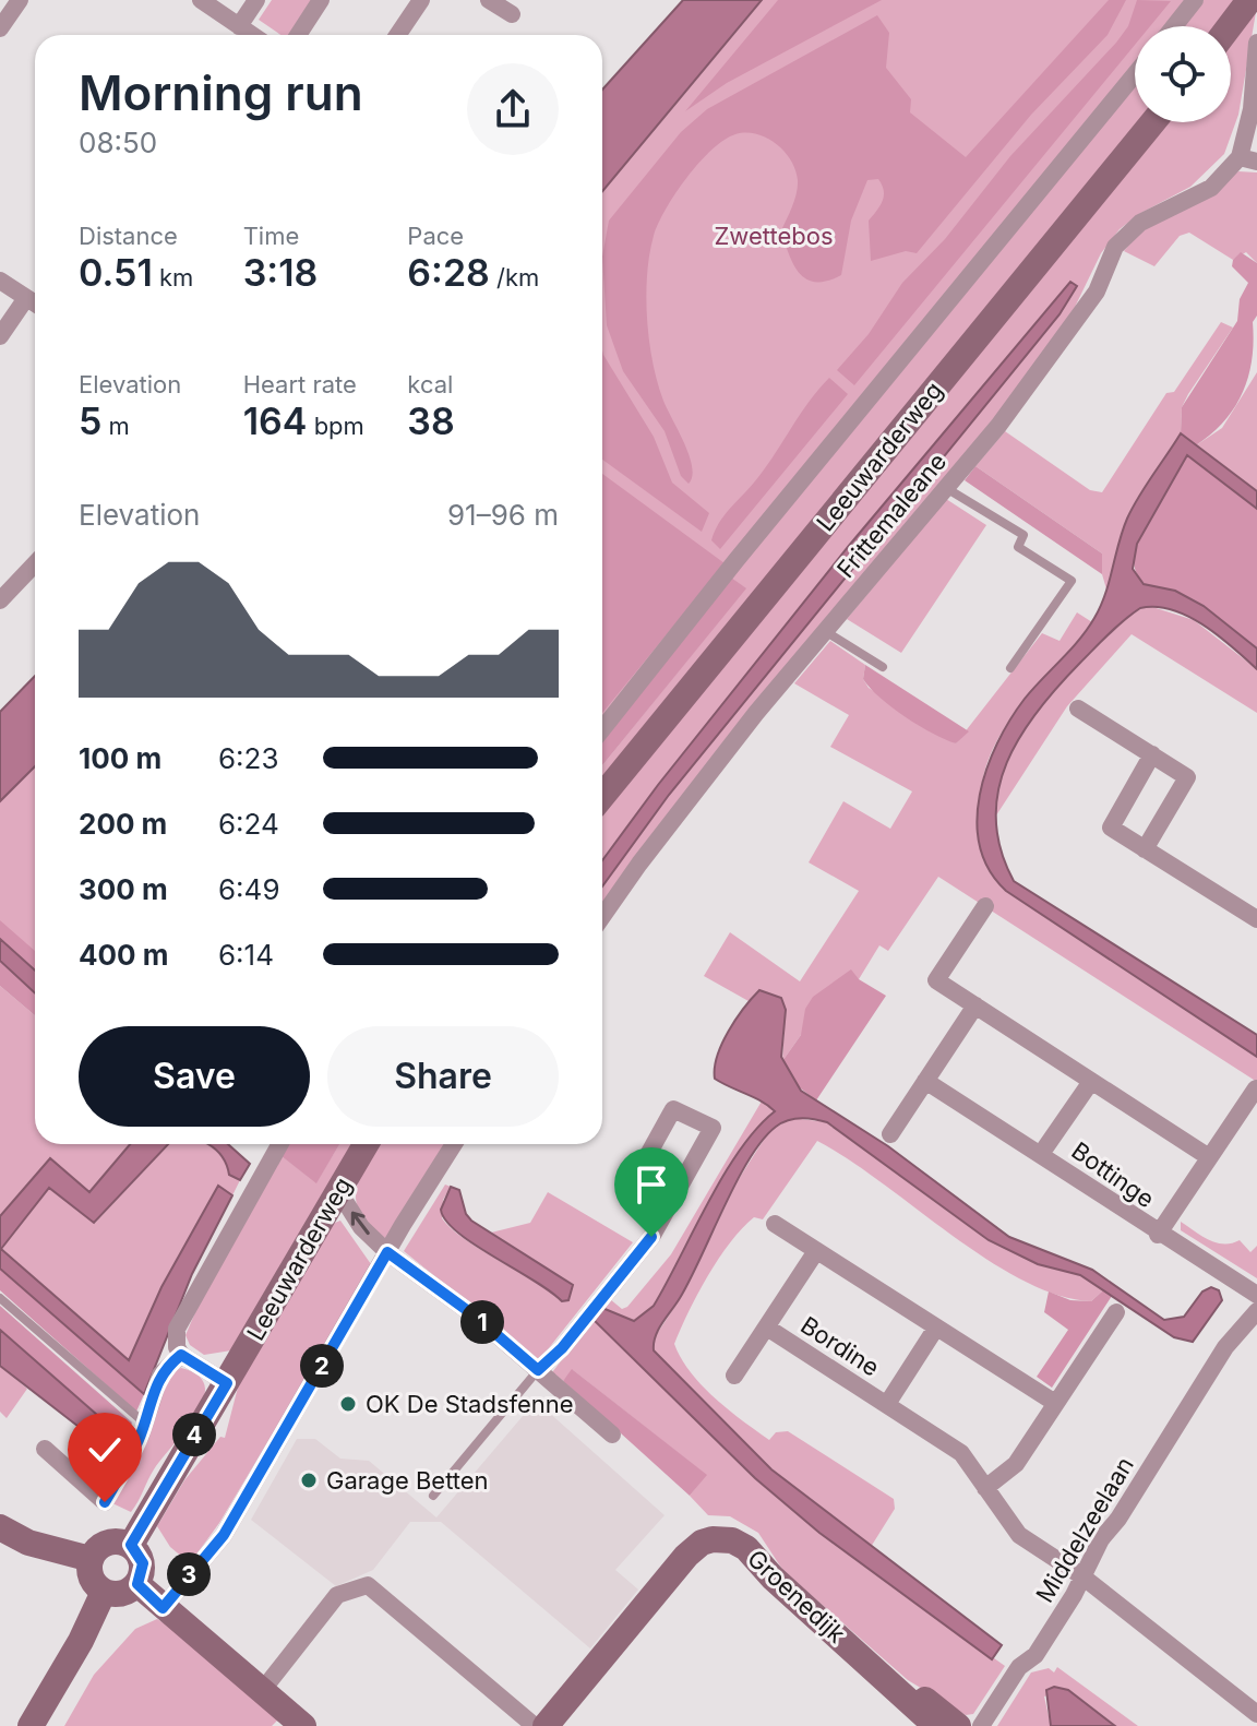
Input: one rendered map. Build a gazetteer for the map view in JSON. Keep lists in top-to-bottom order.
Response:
{
  "streets": {
    "main road": ["Leeuwarderweg", "Groenedijk"],
    "street": [
      "Frittemaleane",
      "Bottinge",
      "Bordine",
      "Middelzeelaan"
    ]
  },
  "crossings": [
    ["Bordine", "Middelzeelaan"]
  ],
  "parks": ["Zwettebos"],
  "places": ["OK De Stadsfenne", "Garage Betten"],
  "page": {
    "heading": ["Morning run", "08:50"],
    "stats": [
      ["Distance", "0.51 km"],
      ["Time", "3:18"],
      ["Pace", "6:28 /km"],
      ["Elevation", "5 m"],
      ["Heart rate", "164 bpm"],
      ["kcal", "38"]
    ],
    "chart": ["Elevation", "91–96 m"],
    "list": [
      {
        "name": "100 m",
        "note": "6:23"
      },
      {
        "name": "200 m",
        "note": "6:24"
      },
      {
        "name": "300 m",
        "note": "6:49"
      },
      {
        "name": "400 m",
        "note": "6:14"
      }
    ],
    "buttons": ["Save", "Share"],
    "pins": [
      "1",
      "2",
      "4",
      "3"
    ]
  }
}
